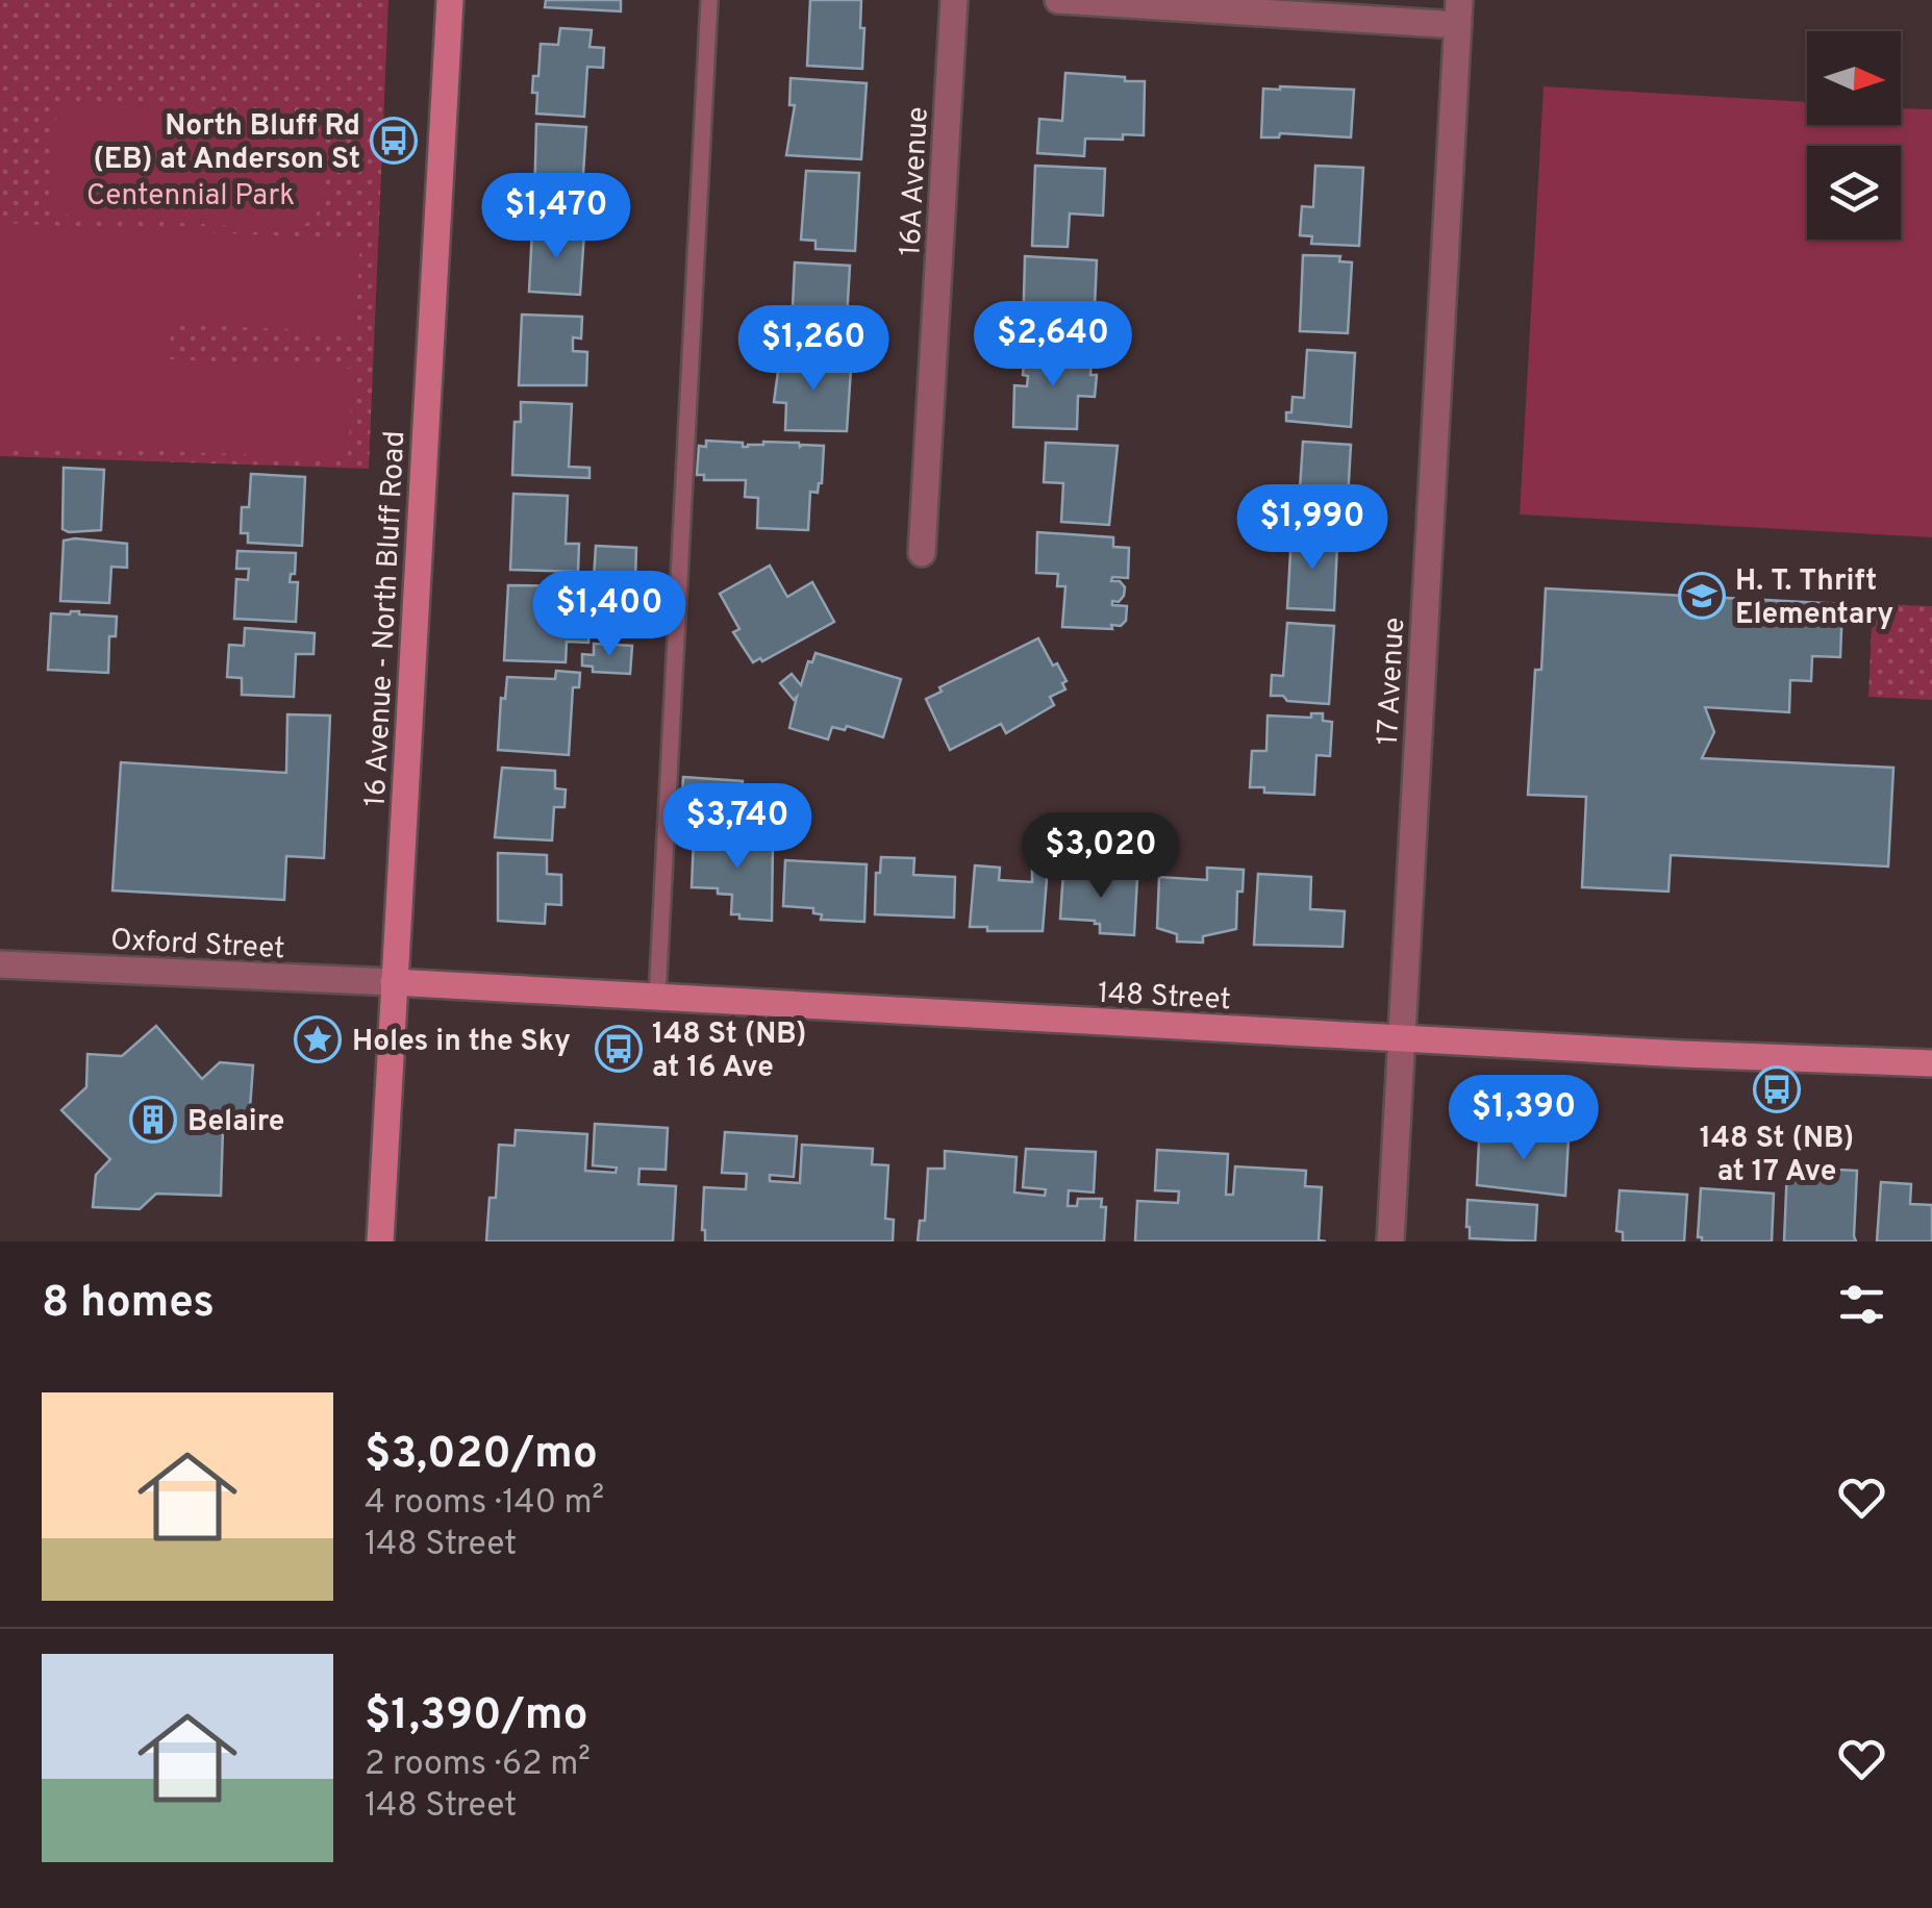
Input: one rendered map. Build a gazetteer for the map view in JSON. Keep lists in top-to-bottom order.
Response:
{
  "streets": {
    "main road": ["16 Avenue - North Bluff Road", "148 Street"],
    "street": ["16A Avenue", "17 Avenue", "Oxford Street"]
  },
  "crossings": [
    ["16 Avenue - North Bluff Road", "Oxford Street"],
    ["16 Avenue - North Bluff Road", "148 Street"],
    ["17 Avenue", "148 Street"],
    ["Oxford Street", "148 Street"]
  ],
  "parks": ["Centennial Park"],
  "places": {
    "bus stop": ["North Bluff Rd (EB) at Anderson St", "148 St (NB) at 16 Ave", "148 St (NB) at 17 Ave"],
    "school or university": ["H. T. Thrift Elementary"],
    "place": ["Holes in the Sky"],
    "building": ["Belaire"]
  },
  "north": "right",
  "page": {
    "price": [
      "$1,470",
      "$2,640",
      "$1,260",
      "$1,990",
      "$1,400",
      "$3,740",
      "$3,020",
      "$1,390"
    ],
    "heading": "8 homes",
    "list": [
      {
        "name": "$3,020/mo",
        "note": "4 rooms · 140 m² · 148 Street"
      },
      {
        "name": "$1,390/mo",
        "note": "2 rooms · 62 m² · 148 Street"
      }
    ]
  }
}
